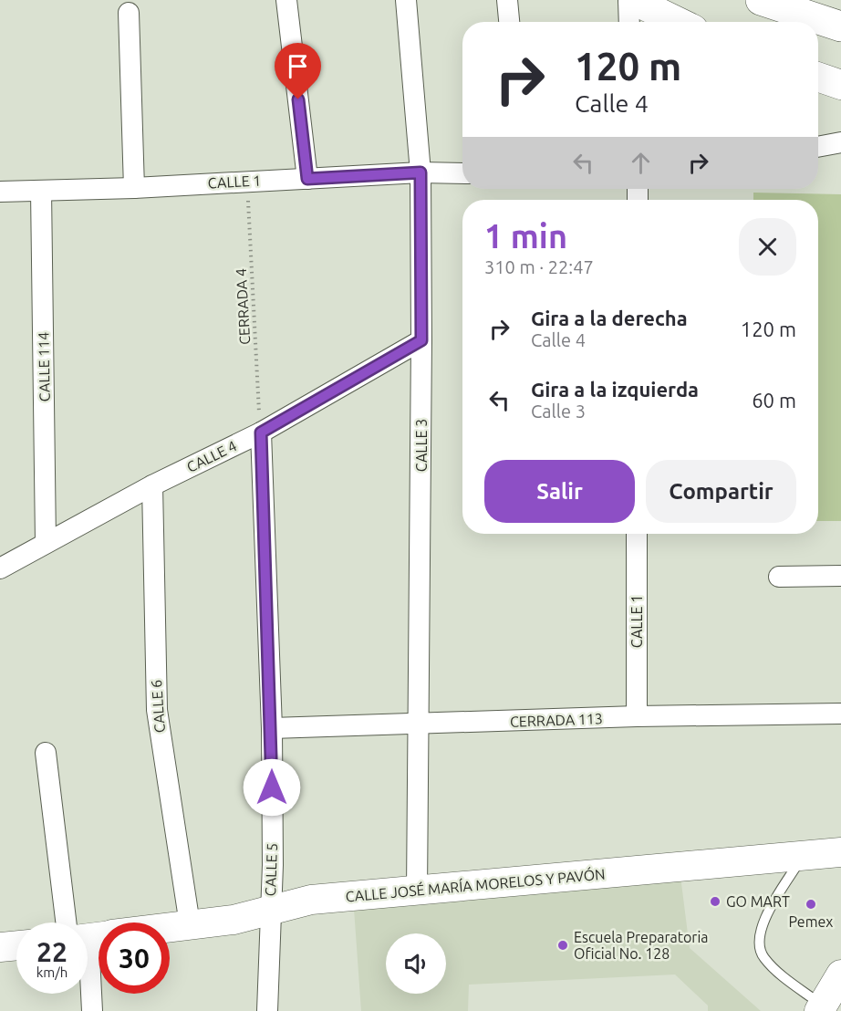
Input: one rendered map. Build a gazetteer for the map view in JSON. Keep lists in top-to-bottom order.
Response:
{
  "streets": {
    "street": [
      "CALLE 1",
      "CALLE 114",
      "CALLE 3",
      "CALLE 4",
      "CALLE 6",
      "CERRADA 113",
      "CALLE 5",
      "CALLE JOSÉ MARÍA MORELOS Y PAVÓN"
    ],
    "path": ["CERRADA 4"]
  },
  "crossings": [
    ["CALLE 1", "CERRADA 4"],
    ["CALLE 1", "CALLE 114"],
    ["CALLE 1", "CALLE 3"],
    ["CALLE 1", "CERRADA 113"],
    ["CERRADA 4", "CALLE 4"],
    ["CERRADA 4", "CALLE 5"],
    ["CALLE 114", "CALLE 4"],
    ["CALLE 3", "CALLE 4"],
    ["CALLE 3", "CERRADA 113"],
    ["CALLE 3", "CALLE JOSÉ MARÍA MORELOS Y PAVÓN"],
    ["CALLE 4", "CALLE 6"],
    ["CALLE 4", "CALLE 5"],
    ["CALLE 6", "CALLE JOSÉ MARÍA MORELOS Y PAVÓN"],
    ["CERRADA 113", "CALLE 5"],
    ["CALLE 5", "CALLE JOSÉ MARÍA MORELOS Y PAVÓN"]
  ],
  "places": ["GO MART", "Pemex", "Escuela Preparatoria Oficial No. 128"],
  "page": {
    "turn": ["120 m", "Calle 4"],
    "heading": ["1 min", "310 m · 22:47"],
    "list": [
      {
        "name": "Gira a la derecha",
        "note": "Calle 4",
        "value": "120 m"
      },
      {
        "name": "Gira a la izquierda",
        "note": "Calle 3",
        "value": "60 m"
      }
    ],
    "buttons": ["Salir", "Compartir"],
    "speed": "22 km/h",
    "limit": "30"
  }
}
